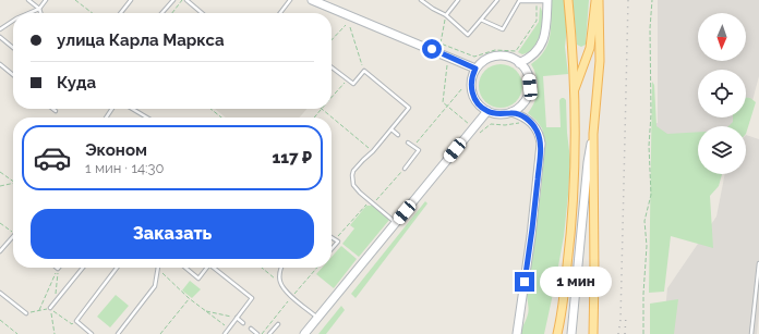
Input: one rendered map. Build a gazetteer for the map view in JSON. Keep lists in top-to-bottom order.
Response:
{
  "north": "bottom",
  "page": {
    "banner": ["улица Карла Маркса", "Куда"],
    "list": [
      {
        "name": "Эконом",
        "note": "1 мин · 14:30",
        "value": "117 ₽"
      }
    ],
    "buttons": "Заказать",
    "bubble": "1 мин"
  }
}
